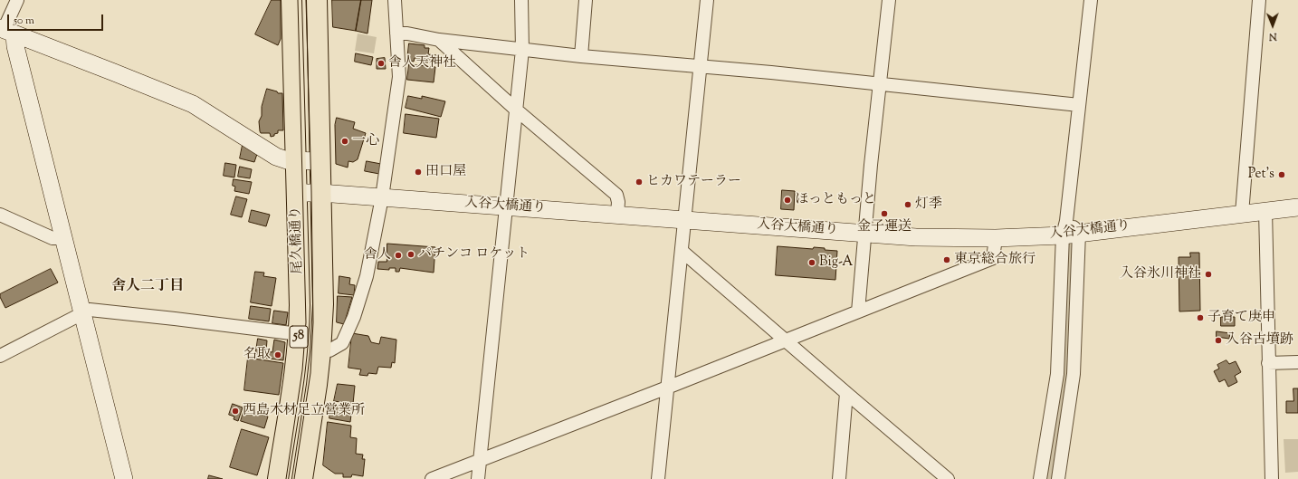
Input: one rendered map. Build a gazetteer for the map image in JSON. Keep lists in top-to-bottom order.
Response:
{
  "streets": {
    "main road": ["尾久橋通り", "58"],
    "street": ["入谷大橋通り"]
  },
  "crossings": [
    ["入谷大橋通り", "尾久橋通り"]
  ],
  "districts": ["舎人二丁目"],
  "places": [
    "舎人天神社",
    "一心",
    "田口屋",
    "Pet’s",
    "ヒカワテーラー",
    "ほっともっと",
    "灯季",
    "金子運送",
    "パチンコ ロケット",
    "舎人",
    "東京総合旅行",
    "Big-A",
    "入谷氷川神社",
    "子育て庚申",
    "入谷古墳跡",
    "名取",
    "西島木材足立営業所"
  ],
  "scale_bar": "50 m",
  "north": "bottom"
}
